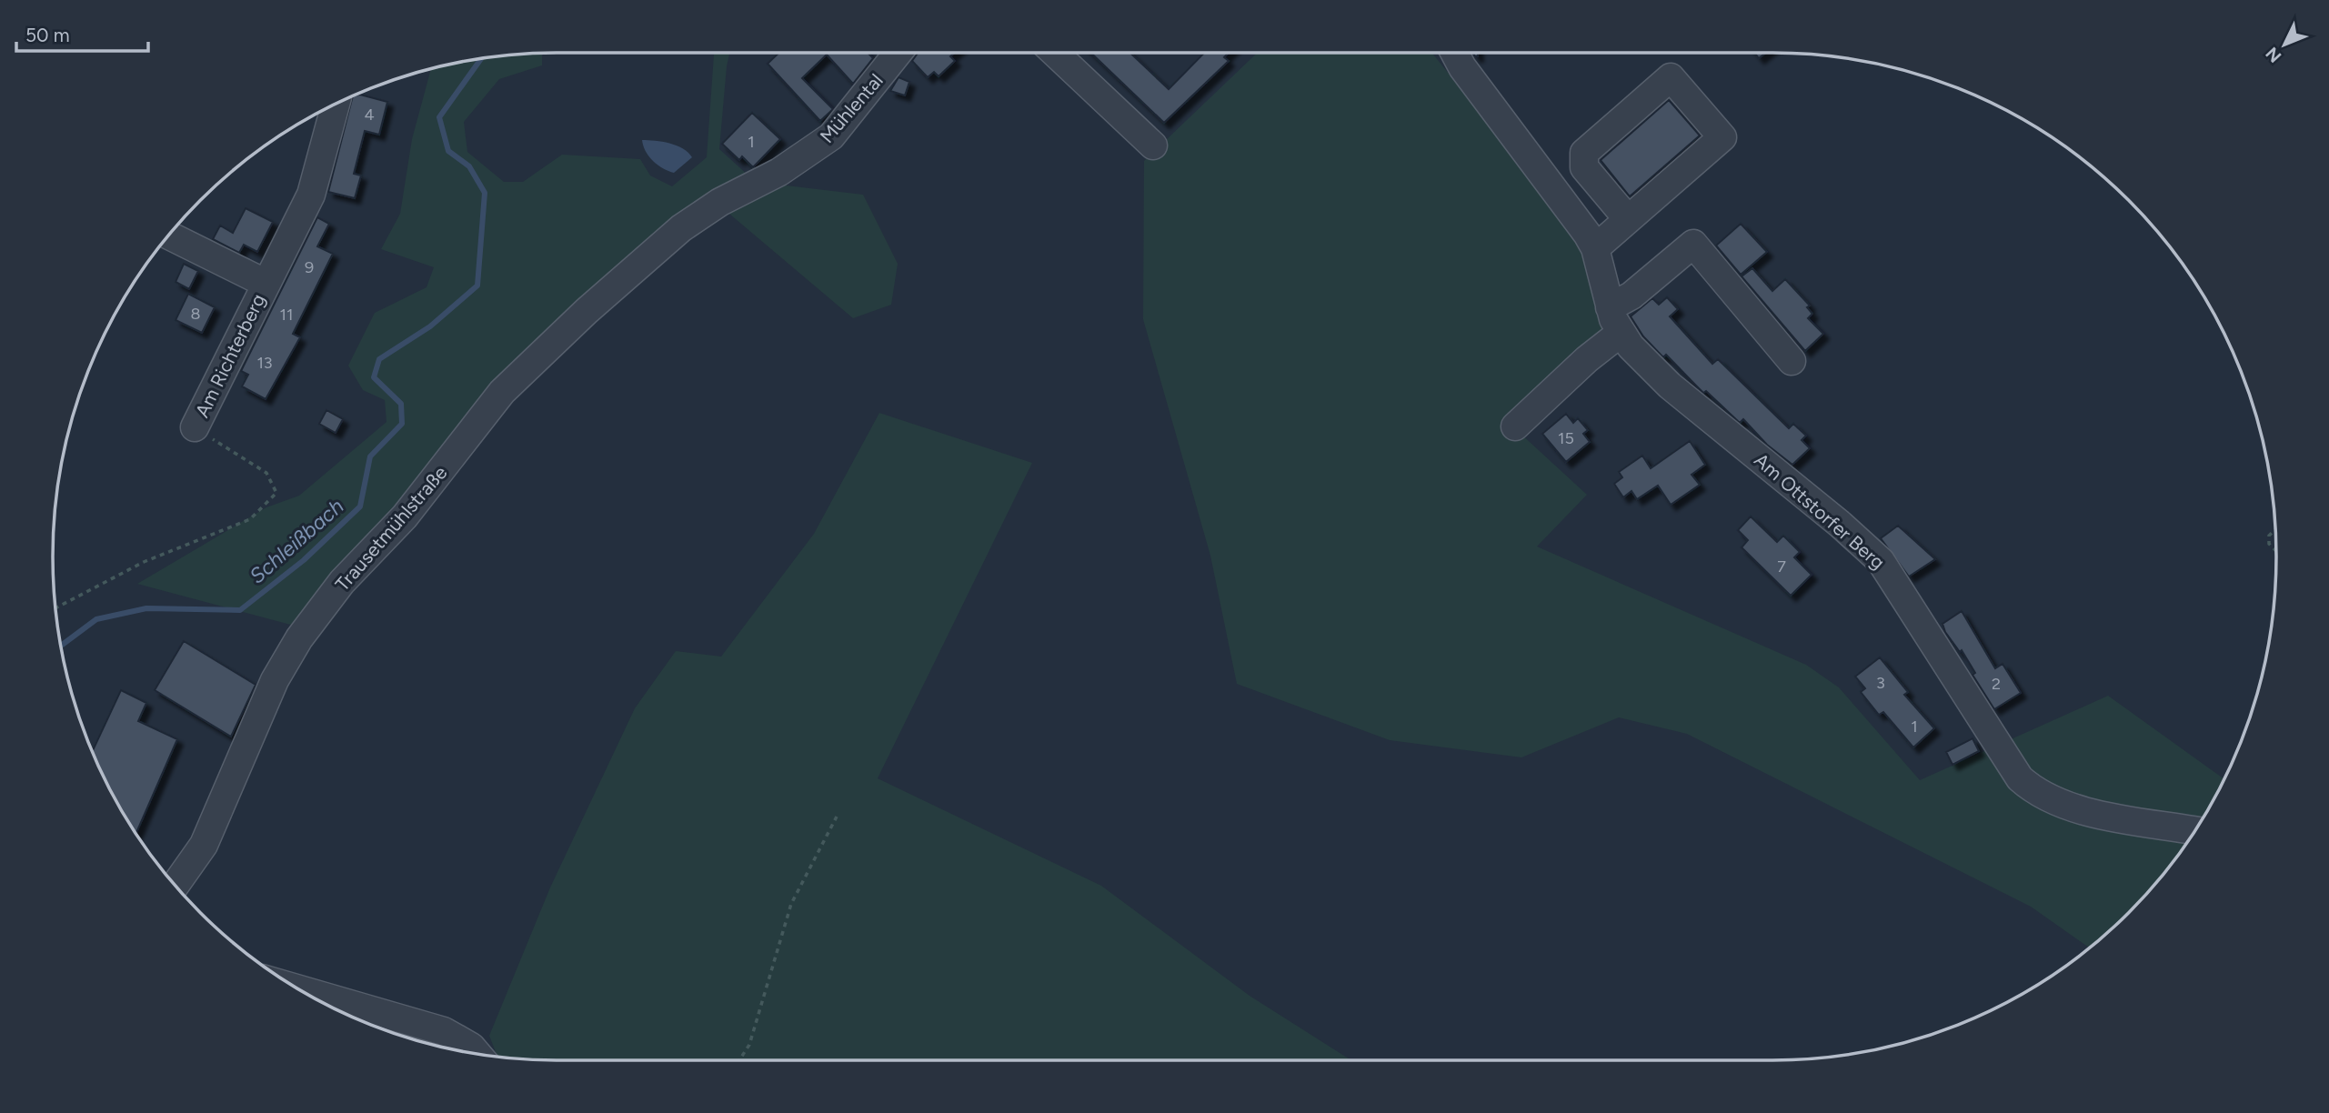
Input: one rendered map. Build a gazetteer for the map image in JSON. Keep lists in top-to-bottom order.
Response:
{
  "streets": {
    "street": [
      "Mühlental",
      "Am Richterberg",
      "Am Ottstorfer Berg",
      "Trausetmühlstraße"
    ]
  },
  "crossings": [
    ["Mühlental", "Trausetmühlstraße"]
  ],
  "water": ["Schleißbach"],
  "house_numbers": [
    "4",
    "1",
    "9",
    "8",
    "11",
    "13",
    "15",
    "7",
    "3",
    "2",
    "1"
  ],
  "scale_bar": "50 m",
  "north": "bottom left"
}
